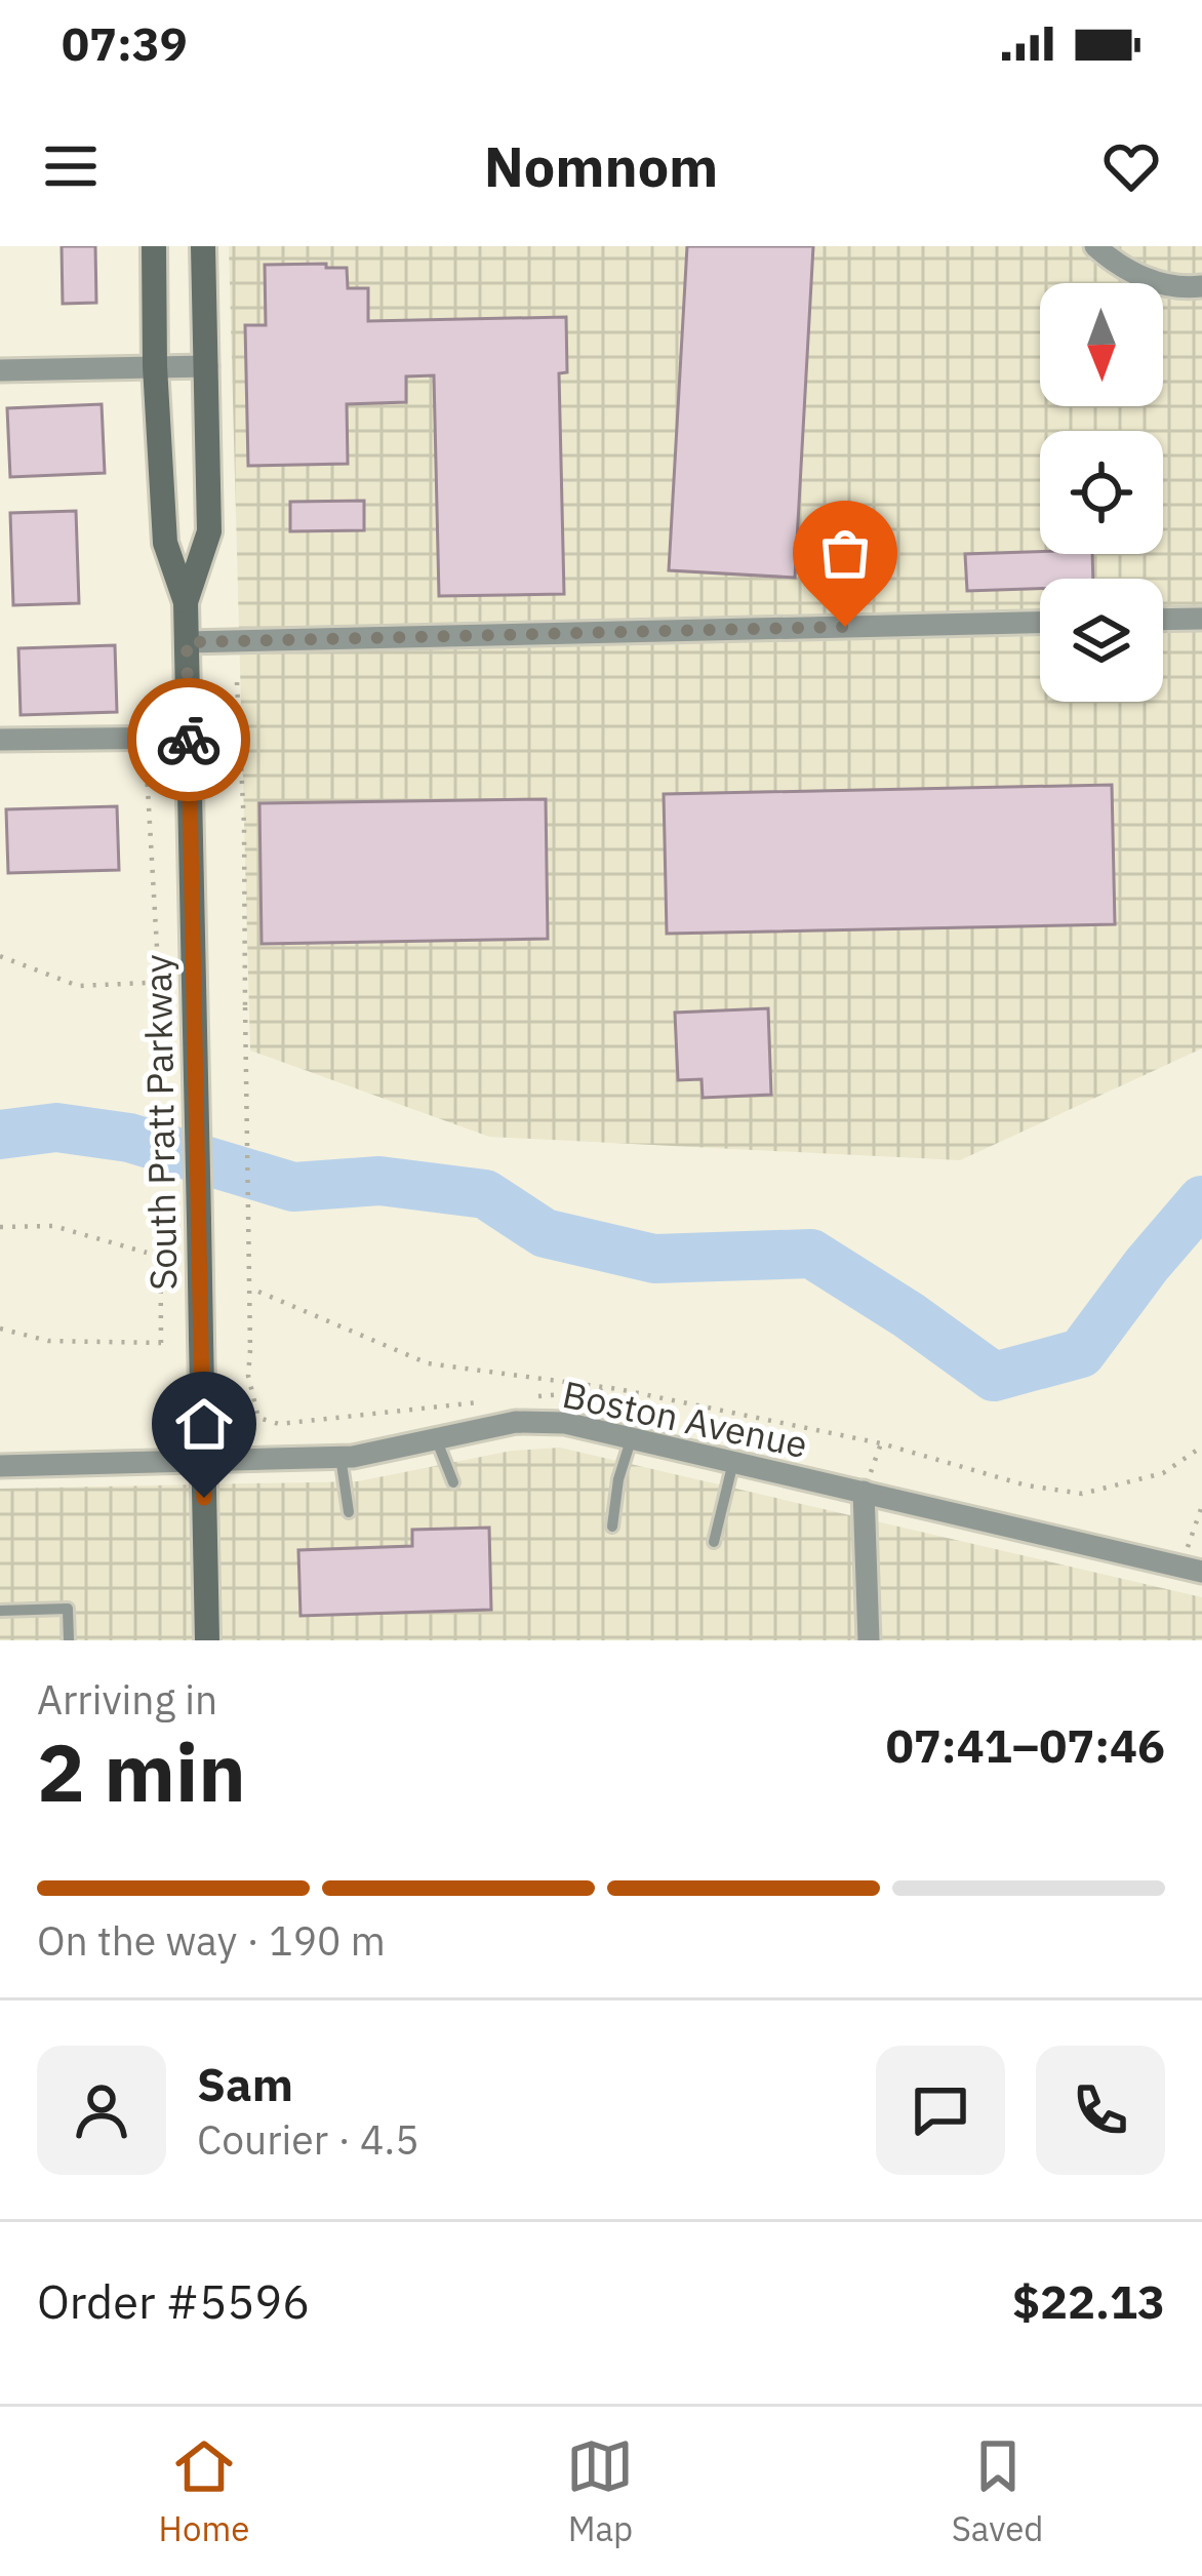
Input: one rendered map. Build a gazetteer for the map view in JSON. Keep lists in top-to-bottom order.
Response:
{
  "streets": {
    "main road": ["South Pratt Parkway"],
    "street": ["Boston Avenue"]
  },
  "crossings": [
    ["South Pratt Parkway", "Boston Avenue"]
  ],
  "north": "bottom",
  "page": {
    "status": "07:39",
    "header": "Nomnom",
    "heading": ["2 min", "Arriving in", "07:41–07:46"],
    "panel": [
      "Sam",
      "Courier · 4.5",
      "Order #5596",
      "$22.13"
    ],
    "bar": "On the way · 190 m",
    "tabs": ["Home", "Map", "Saved"]
  }
}
